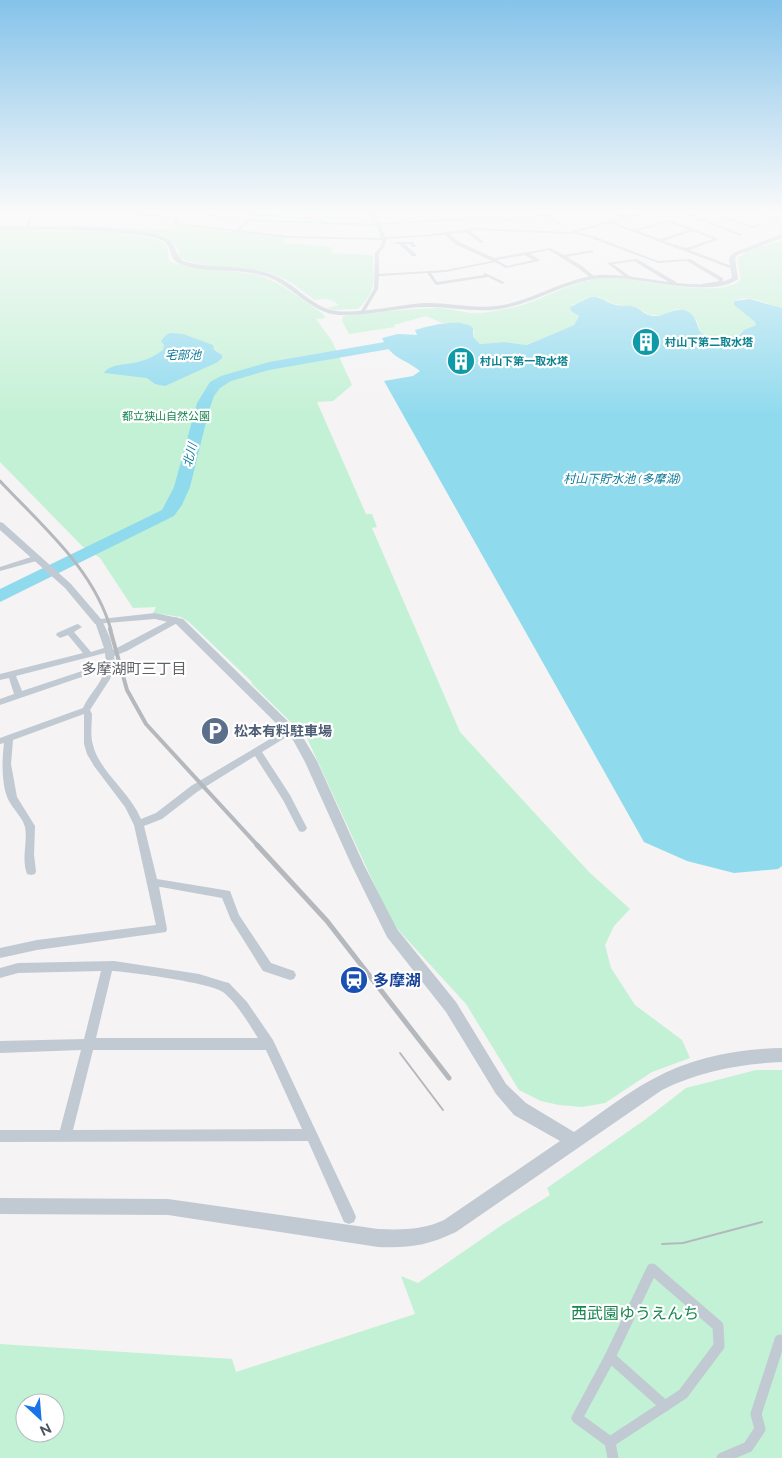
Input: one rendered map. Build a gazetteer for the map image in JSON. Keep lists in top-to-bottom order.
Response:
{
  "districts": ["多摩湖町三丁目"],
  "water": ["宅部池", "北川", "村山下貯水池 (多摩湖)"],
  "parks": ["都立狭山自然公園", "西武園ゆうえんち"],
  "places": {
    "building": ["村山下第二取水塔", "村山下第一取水塔"],
    "parking": ["松本有料駐車場"],
    "station": ["多摩湖"]
  },
  "north": "bottom right"
}
